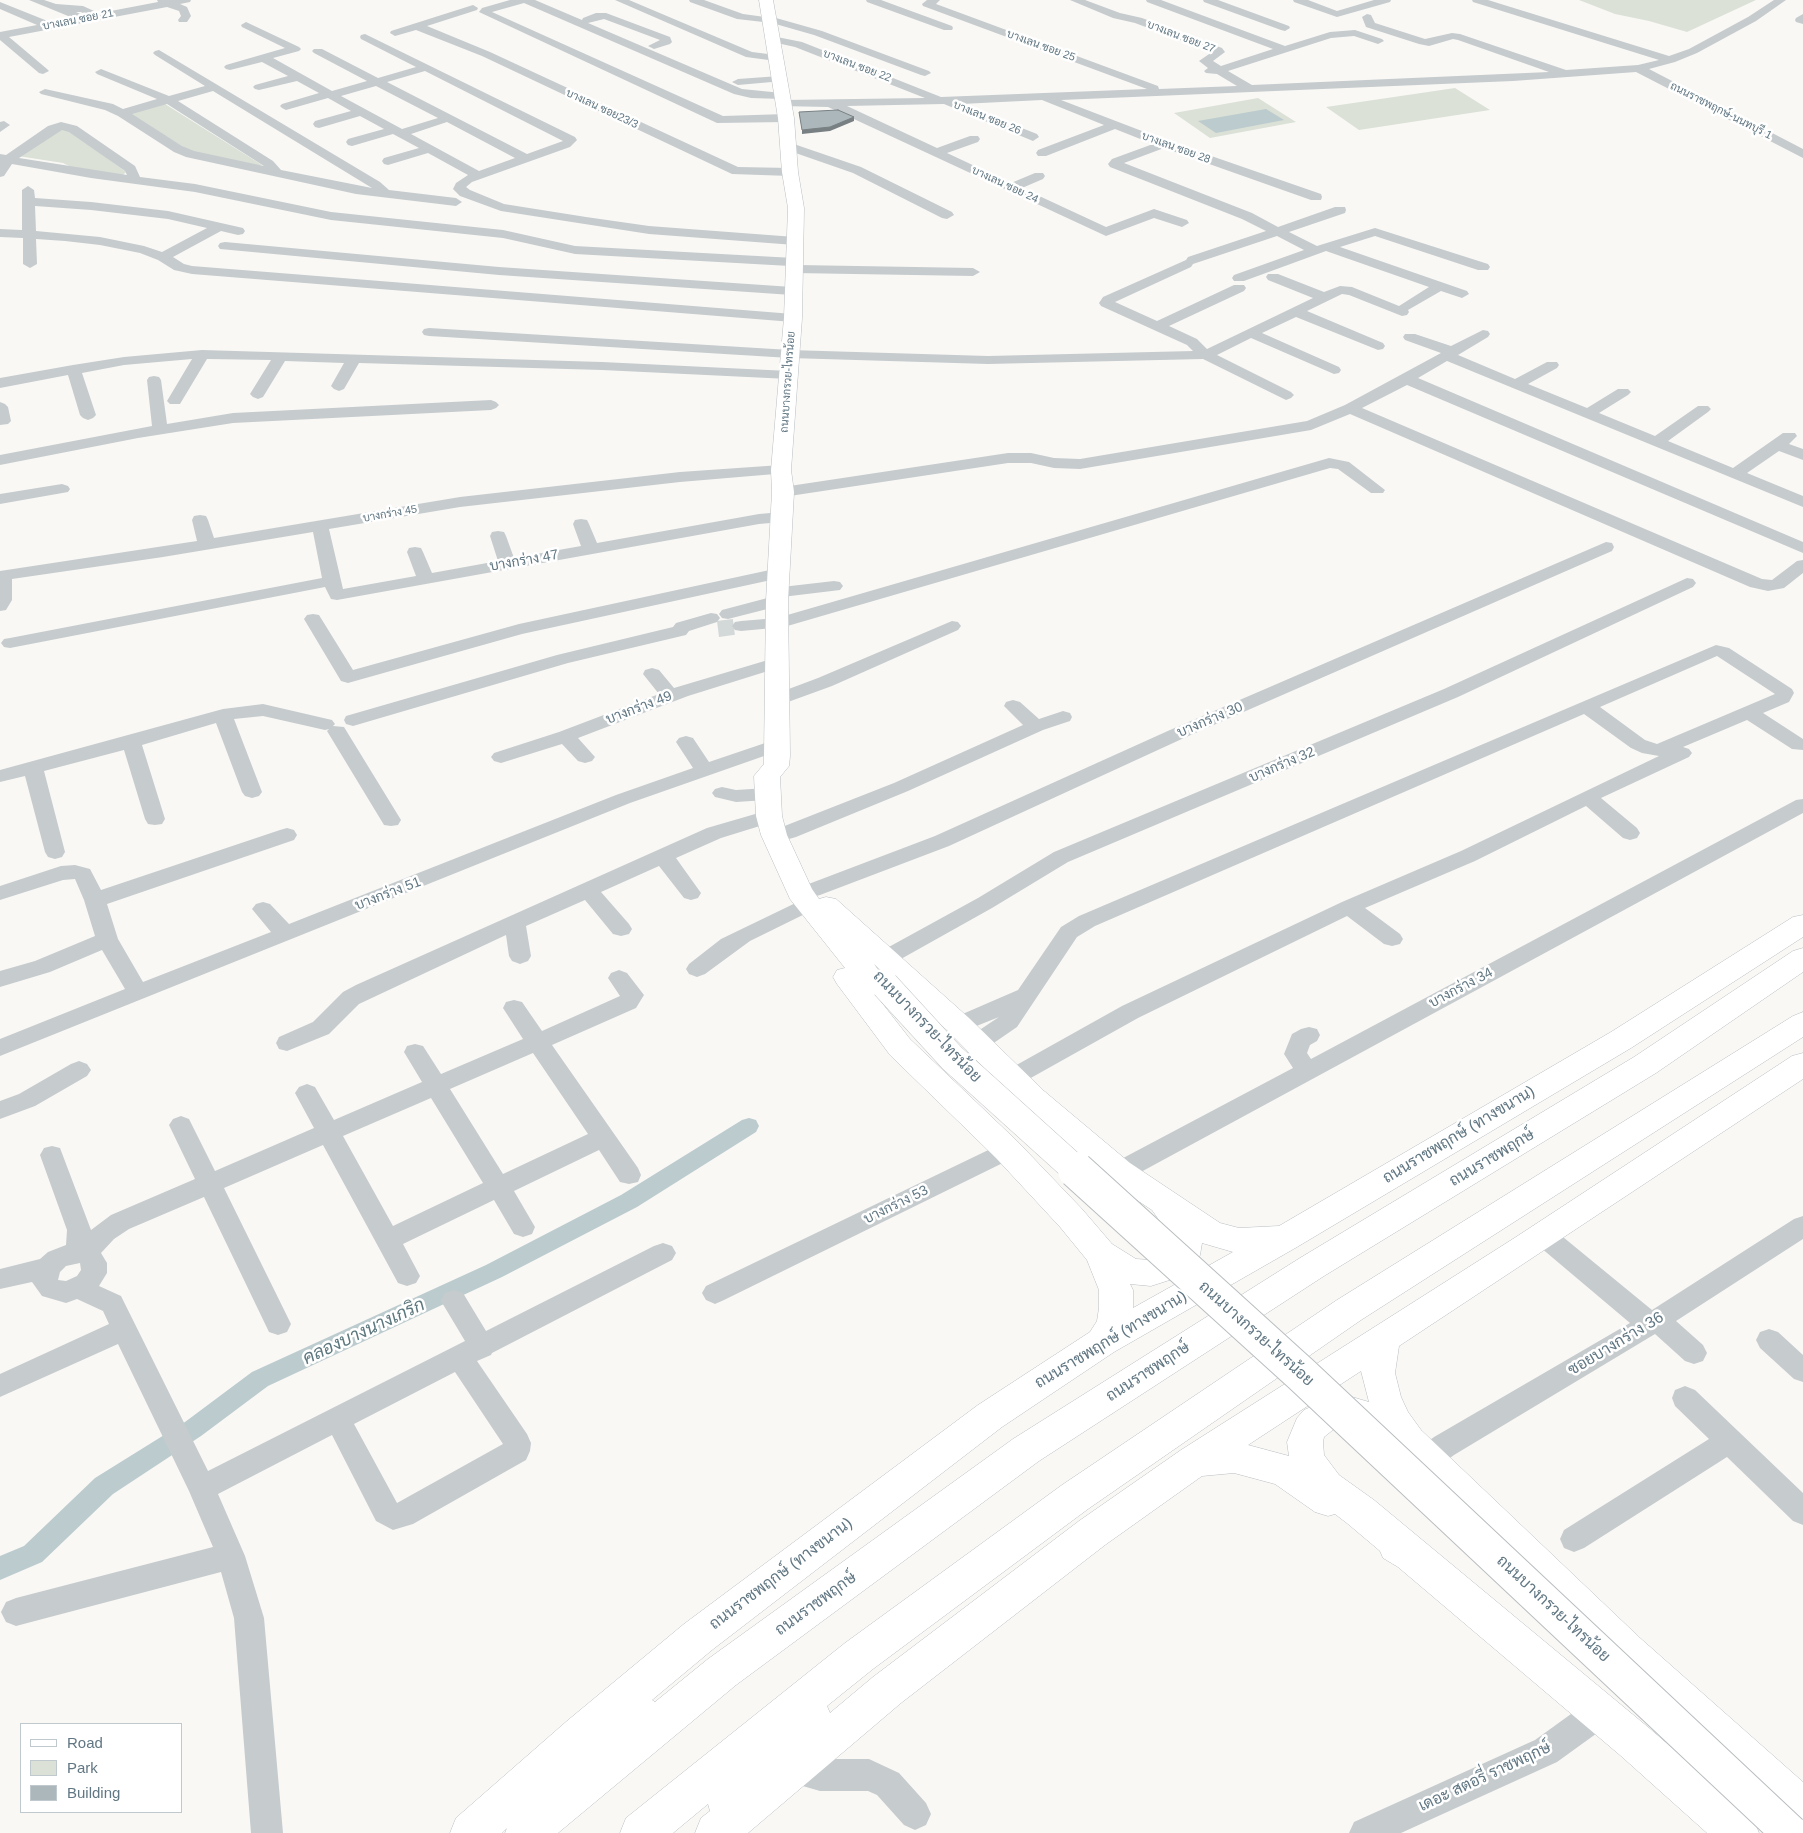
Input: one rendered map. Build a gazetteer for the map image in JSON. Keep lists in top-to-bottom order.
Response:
{
  "streets": {
    "main road": ["ถนนบางกรวย-ไทรน้อย", "ถนนราชพฤกษ์ (ทางขนาน)", "ถนนราชพฤกษ์"],
    "street": [
      "บางเลน ซอย 21",
      "บางเลน ซอย 27",
      "บางเลน ซอย 25",
      "บางเลน ซอย 22",
      "บางเลน ซอย23/3",
      "ถนนราชพฤกษ์-นนทบุรี 1",
      "บางเลน ซอย 26",
      "บางเลน ซอย 28",
      "บางเลน ซอย 24",
      "บางกร่าง 45",
      "บางกร่าง 47",
      "บางกร่าง 49",
      "บางกร่าง 30",
      "บางกร่าง 32",
      "บางกร่าง 51",
      "บางกร่าง 34",
      "บางกร่าง 53",
      "ซอยบางกร่าง 36",
      "เดอะ สตอรี่ ราชพฤกษ์"
    ]
  },
  "crossings": [
    ["บางเลน ซอย 22", "บางเลน ซอย 26"],
    ["บางเลน ซอย 22", "ถนนบางกรวย-ไทรน้อย"],
    ["บางเลน ซอย23/3", "ถนนบางกรวย-ไทรน้อย"],
    ["ถนนบางกรวย-ไทรน้อย", "บางกร่าง 45"],
    ["ถนนบางกรวย-ไทรน้อย", "บางกร่าง 47"],
    ["ถนนบางกรวย-ไทรน้อย", "บางกร่าง 49"],
    ["ถนนบางกรวย-ไทรน้อย", "บางกร่าง 30"],
    ["ถนนบางกรวย-ไทรน้อย", "บางกร่าง 32"],
    ["ถนนบางกรวย-ไทรน้อย", "บางกร่าง 51"]
  ],
  "water": ["คลองบางนางเกริก"],
  "legend": ["Road", "Park", "Building"]
}
